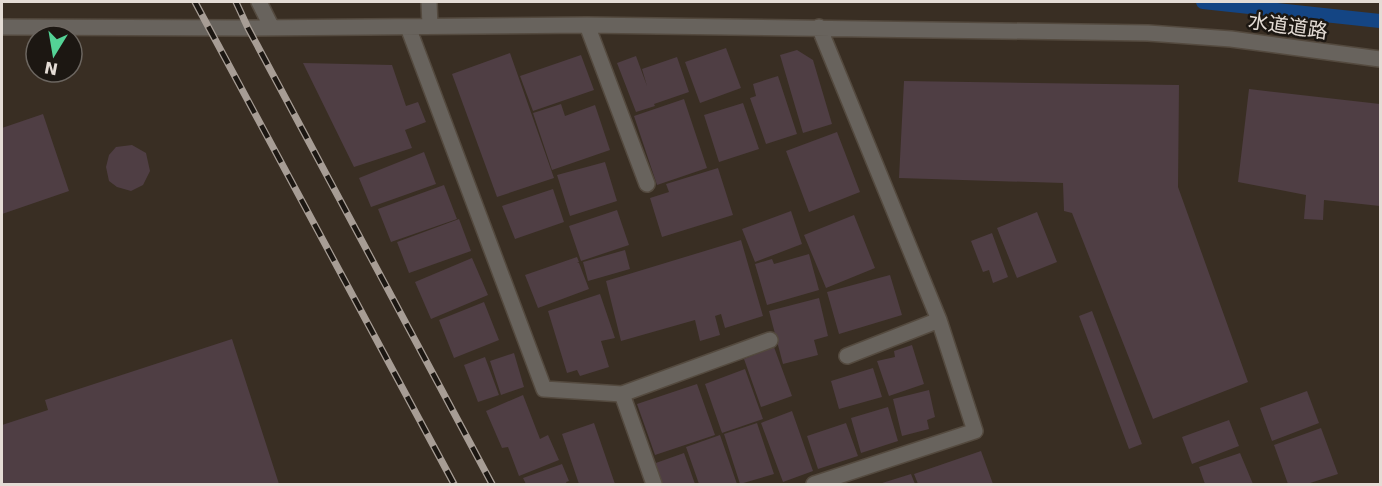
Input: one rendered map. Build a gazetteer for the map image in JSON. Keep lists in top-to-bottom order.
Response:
{
  "streets": {
    "street": ["水道道路"]
  },
  "north": "bottom"
}
